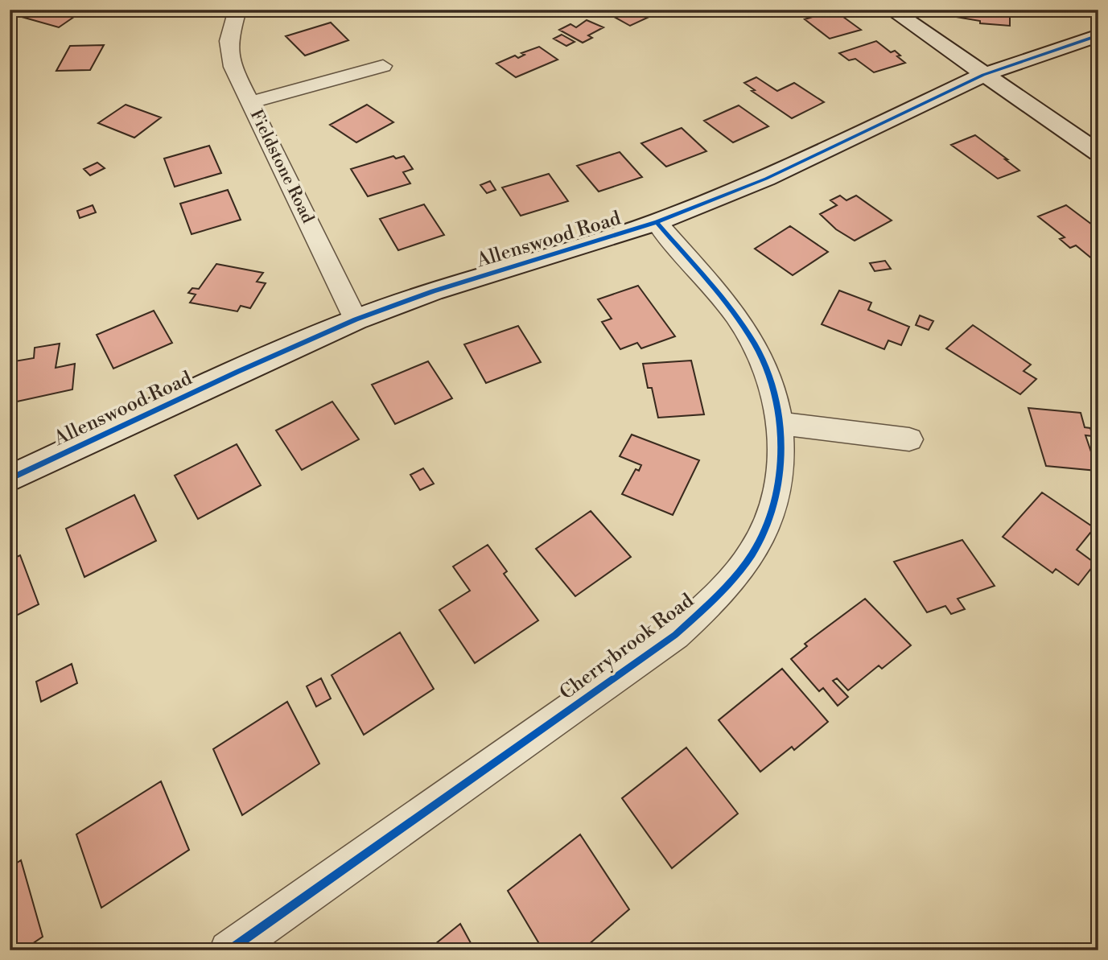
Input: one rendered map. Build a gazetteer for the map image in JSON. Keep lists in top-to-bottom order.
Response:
{
  "streets": {
    "street": ["Fieldstone Road", "Allenswood Road", "Cherrybrook Road"]
  },
  "crossings": [
    ["Fieldstone Road", "Allenswood Road"],
    ["Allenswood Road", "Cherrybrook Road"]
  ]
}
